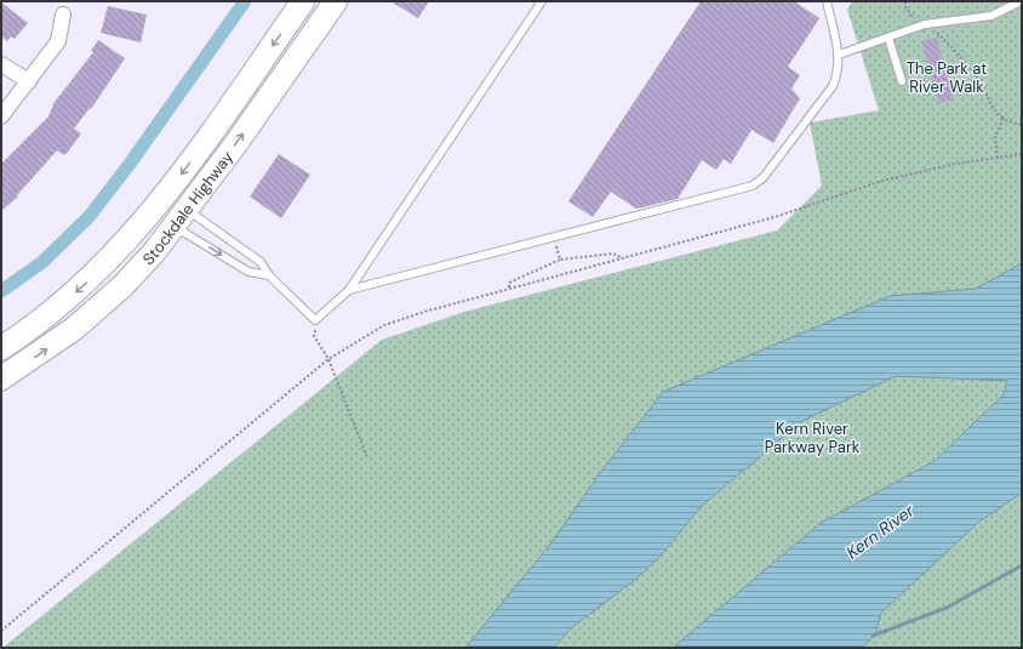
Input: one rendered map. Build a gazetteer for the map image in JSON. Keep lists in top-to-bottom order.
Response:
{
  "streets": {
    "main road": ["Stockdale Highway"]
  },
  "water": ["Kern River"],
  "parks": ["The Park at River Walk", "Kern River Parkway Park"]
}
